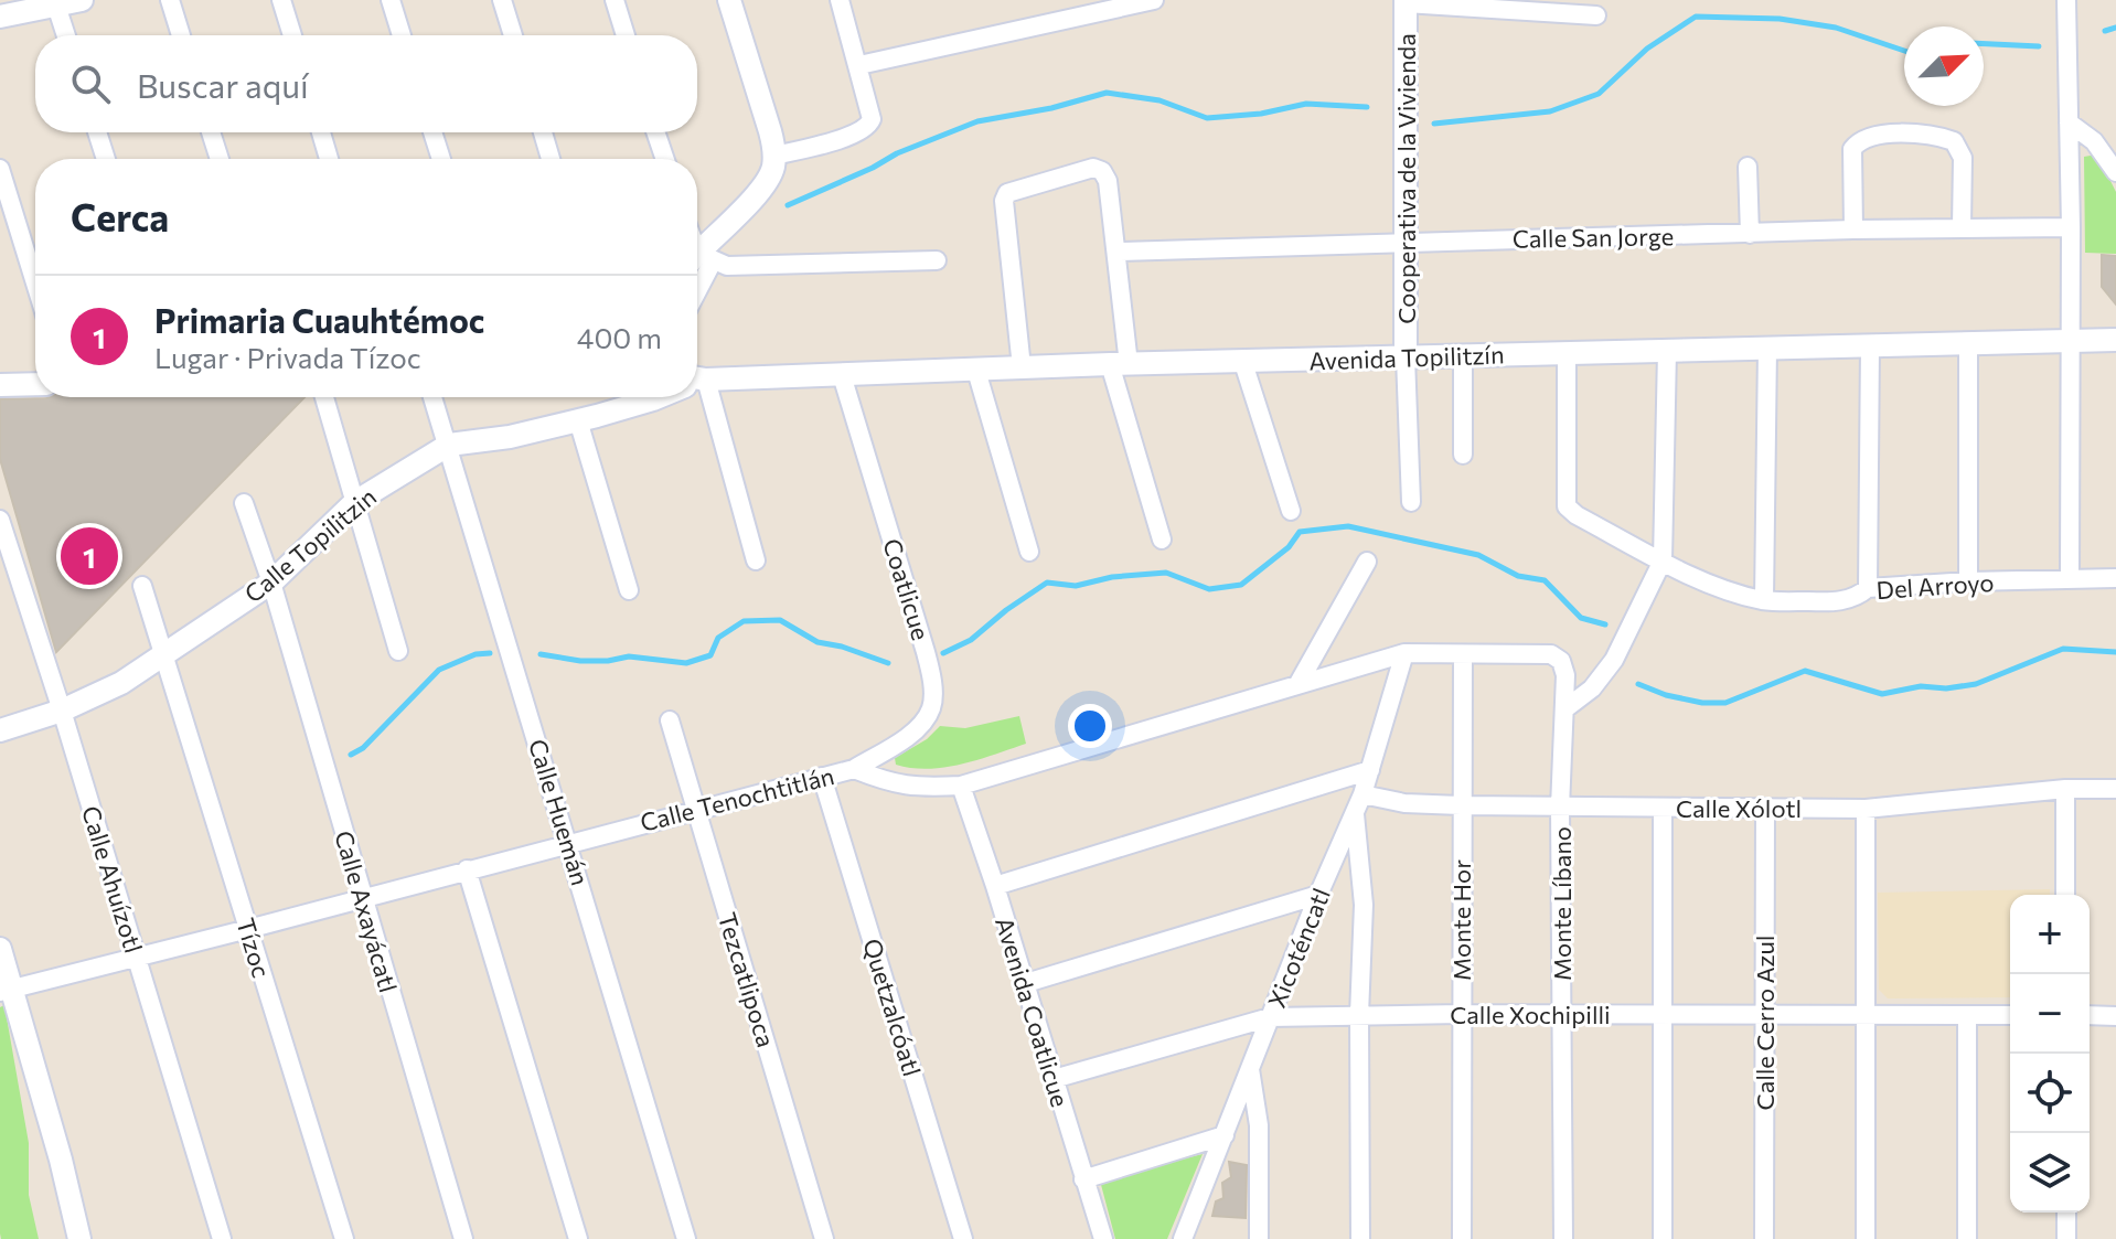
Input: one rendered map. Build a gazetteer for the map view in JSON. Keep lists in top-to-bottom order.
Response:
{
  "streets": {
    "street": [
      "Cooperativa de la Vivienda",
      "Calle San Jorge",
      "Avenida Topilitzín",
      "Calle Topilitzin",
      "Del Arroyo",
      "Coatlicue",
      "Calle Tenochtitlán",
      "Calle Xólotl",
      "Calle Huemán",
      "Calle Ahuízotl",
      "Monte Líbano",
      "Calle Axayácatl",
      "Monte Hor",
      "Tízoc",
      "Xicoténcatl",
      "Tezcatlipoca",
      "Quetzalcóatl",
      "Avenida Coatlicue",
      "Calle Xochipilli",
      "Calle Cerro Azul"
    ]
  },
  "crossings": [
    ["Cooperativa de la Vivienda", "Calle San Jorge"],
    ["Cooperativa de la Vivienda", "Avenida Topilitzín"],
    ["Avenida Topilitzín", "Del Arroyo"],
    ["Avenida Topilitzín", "Coatlicue"],
    ["Calle Topilitzin", "Calle Huemán"],
    ["Calle Topilitzin", "Calle Ahuízotl"],
    ["Calle Topilitzin", "Calle Axayácatl"],
    ["Calle Topilitzin", "Tízoc"],
    ["Coatlicue", "Calle Tenochtitlán"],
    ["Calle Tenochtitlán", "Calle Huemán"],
    ["Calle Tenochtitlán", "Calle Ahuízotl"],
    ["Calle Tenochtitlán", "Monte Líbano"],
    ["Calle Tenochtitlán", "Calle Axayácatl"],
    ["Calle Tenochtitlán", "Monte Hor"],
    ["Calle Tenochtitlán", "Tízoc"],
    ["Calle Tenochtitlán", "Xicoténcatl"],
    ["Calle Tenochtitlán", "Tezcatlipoca"],
    ["Calle Tenochtitlán", "Quetzalcóatl"],
    ["Calle Tenochtitlán", "Avenida Coatlicue"],
    ["Calle Xólotl", "Monte Líbano"],
    ["Calle Xólotl", "Monte Hor"],
    ["Calle Xólotl", "Xicoténcatl"],
    ["Calle Xólotl", "Calle Cerro Azul"],
    ["Monte Líbano", "Calle Xochipilli"],
    ["Monte Hor", "Calle Xochipilli"],
    ["Xicoténcatl", "Calle Xochipilli"],
    ["Avenida Coatlicue", "Calle Xochipilli"],
    ["Calle Xochipilli", "Calle Cerro Azul"]
  ],
  "north": "top right",
  "page": {
    "search": "Buscar aquí",
    "heading": "Cerca",
    "list": [
      {
        "mark": "1",
        "name": "Primaria Cuauhtémoc",
        "note": "Lugar · Privada Tízoc",
        "value": "400 m"
      }
    ],
    "pins": "1",
    "map_buttons": ["+", "−"]
  }
}
